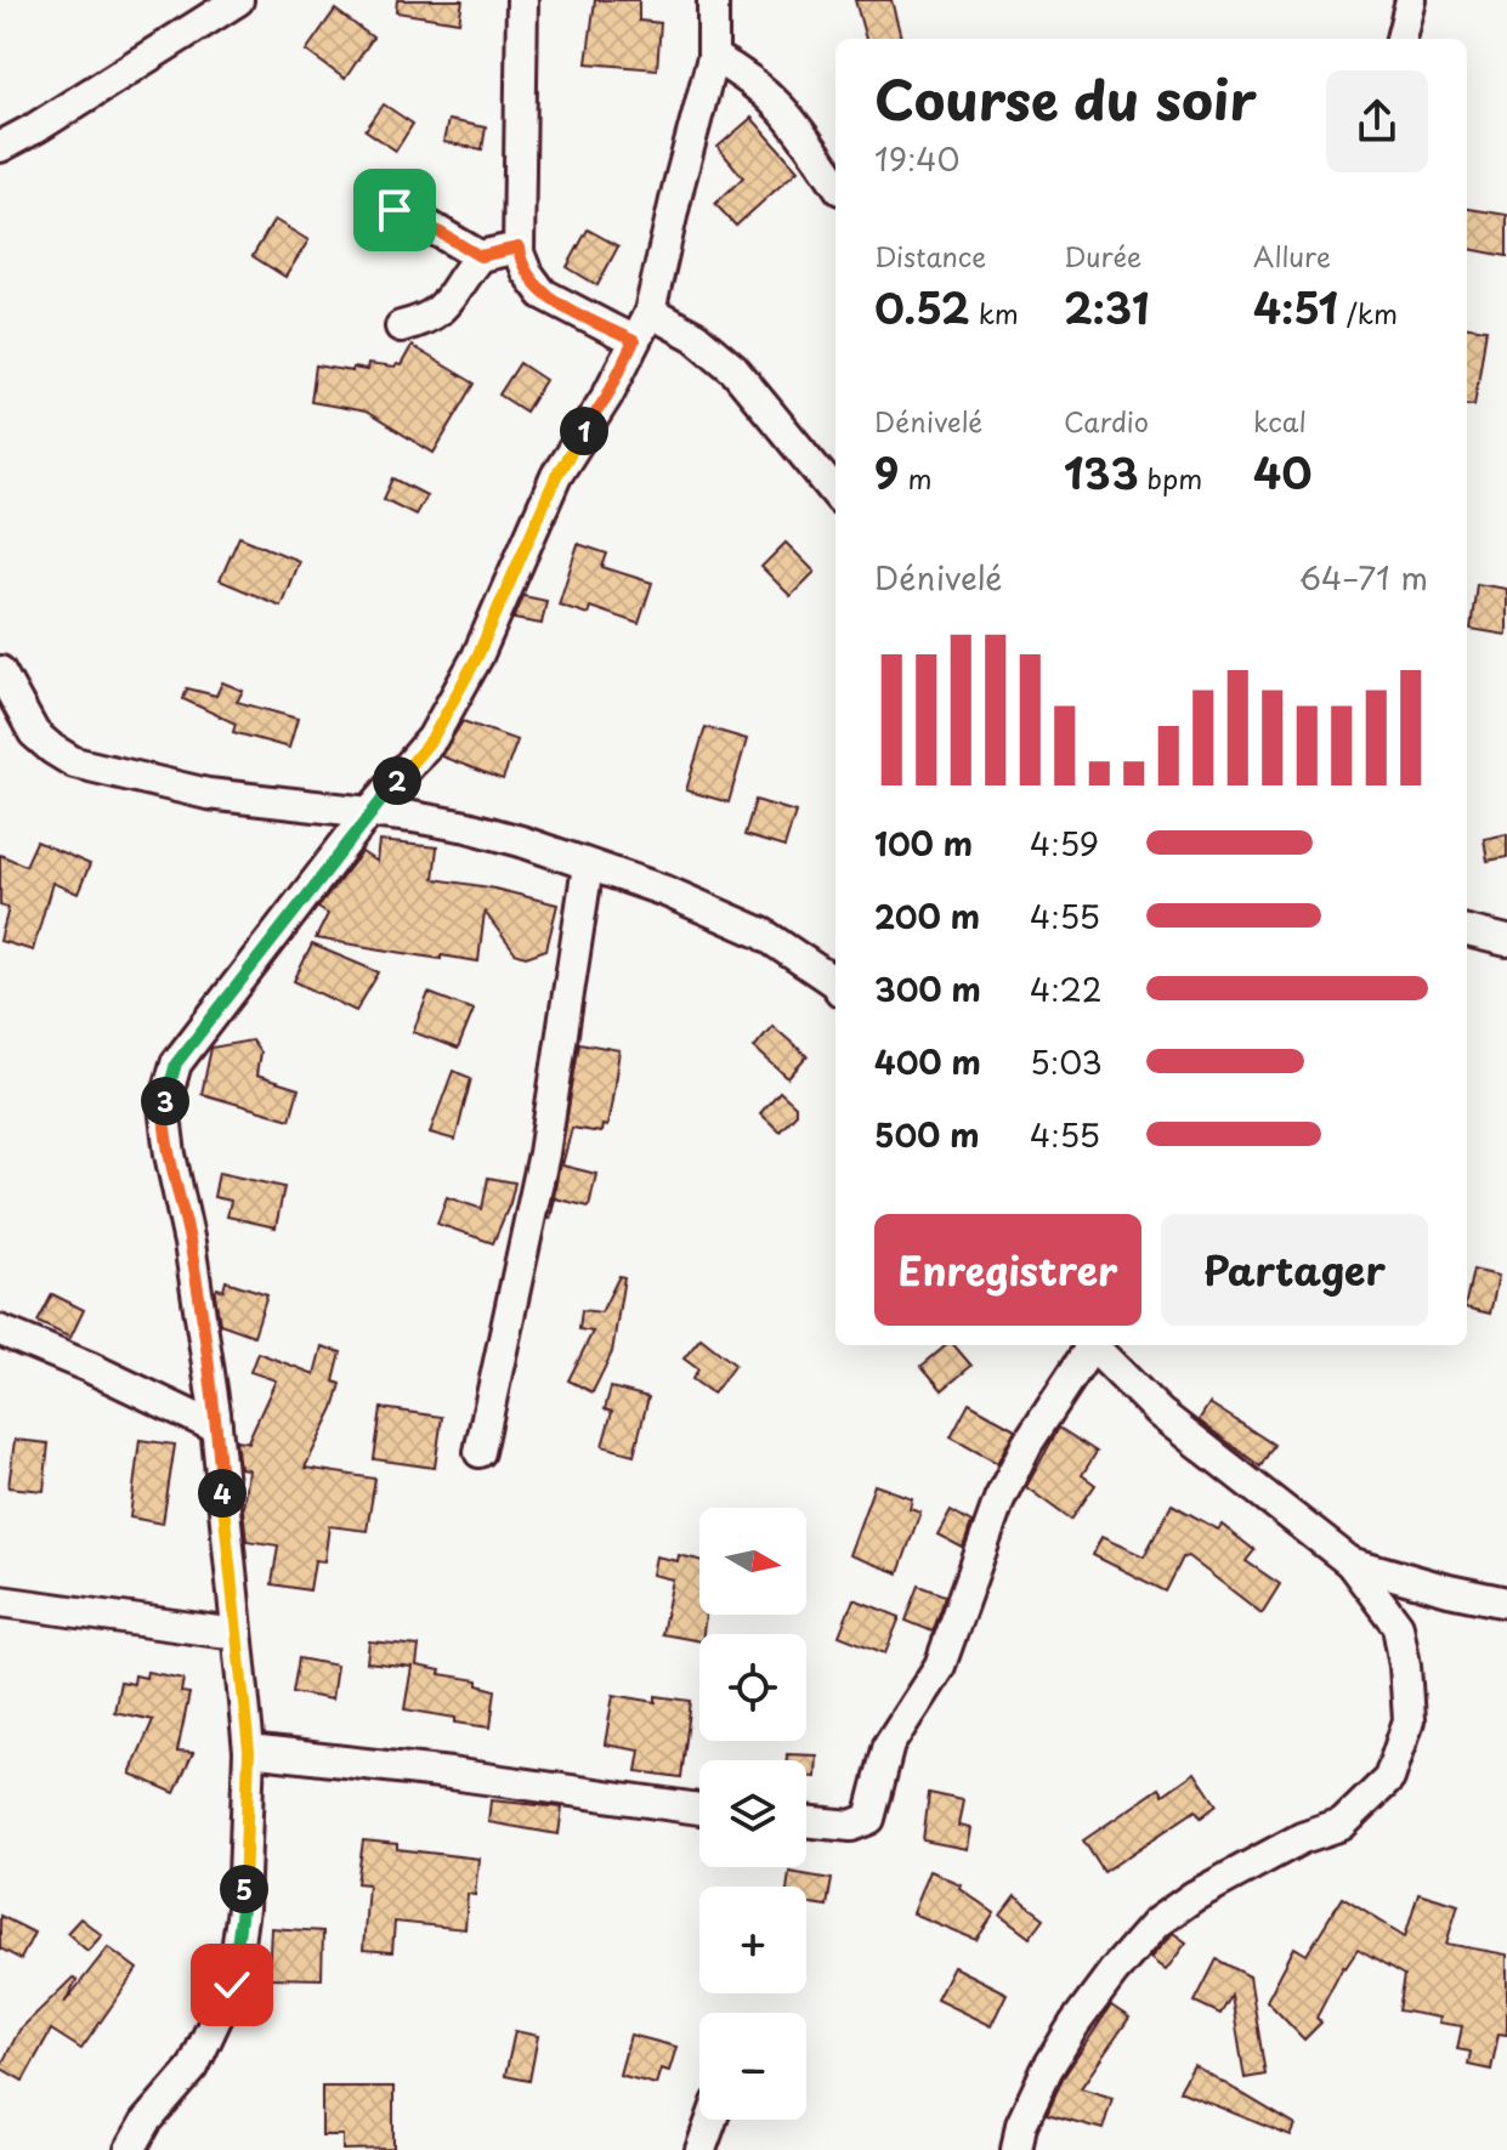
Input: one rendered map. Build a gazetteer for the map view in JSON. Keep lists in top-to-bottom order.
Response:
{
  "north": "right",
  "page": {
    "heading": ["Course du soir", "19:40"],
    "stats": [
      ["Distance", "0.52 km"],
      ["Durée", "2:31"],
      ["Allure", "4:51 /km"],
      ["Dénivelé", "9 m"],
      ["Cardio", "133 bpm"],
      ["kcal", "40"]
    ],
    "pins": [
      "1",
      "2",
      "3",
      "4",
      "5"
    ],
    "chart": ["Dénivelé", "64–71 m"],
    "list": [
      {
        "name": "100 m",
        "note": "4:59"
      },
      {
        "name": "200 m",
        "note": "4:55"
      },
      {
        "name": "300 m",
        "note": "4:22"
      },
      {
        "name": "400 m",
        "note": "5:03"
      },
      {
        "name": "500 m",
        "note": "4:55"
      }
    ],
    "buttons": ["Enregistrer", "Partager"],
    "map_buttons": ["+", "−"]
  }
}
